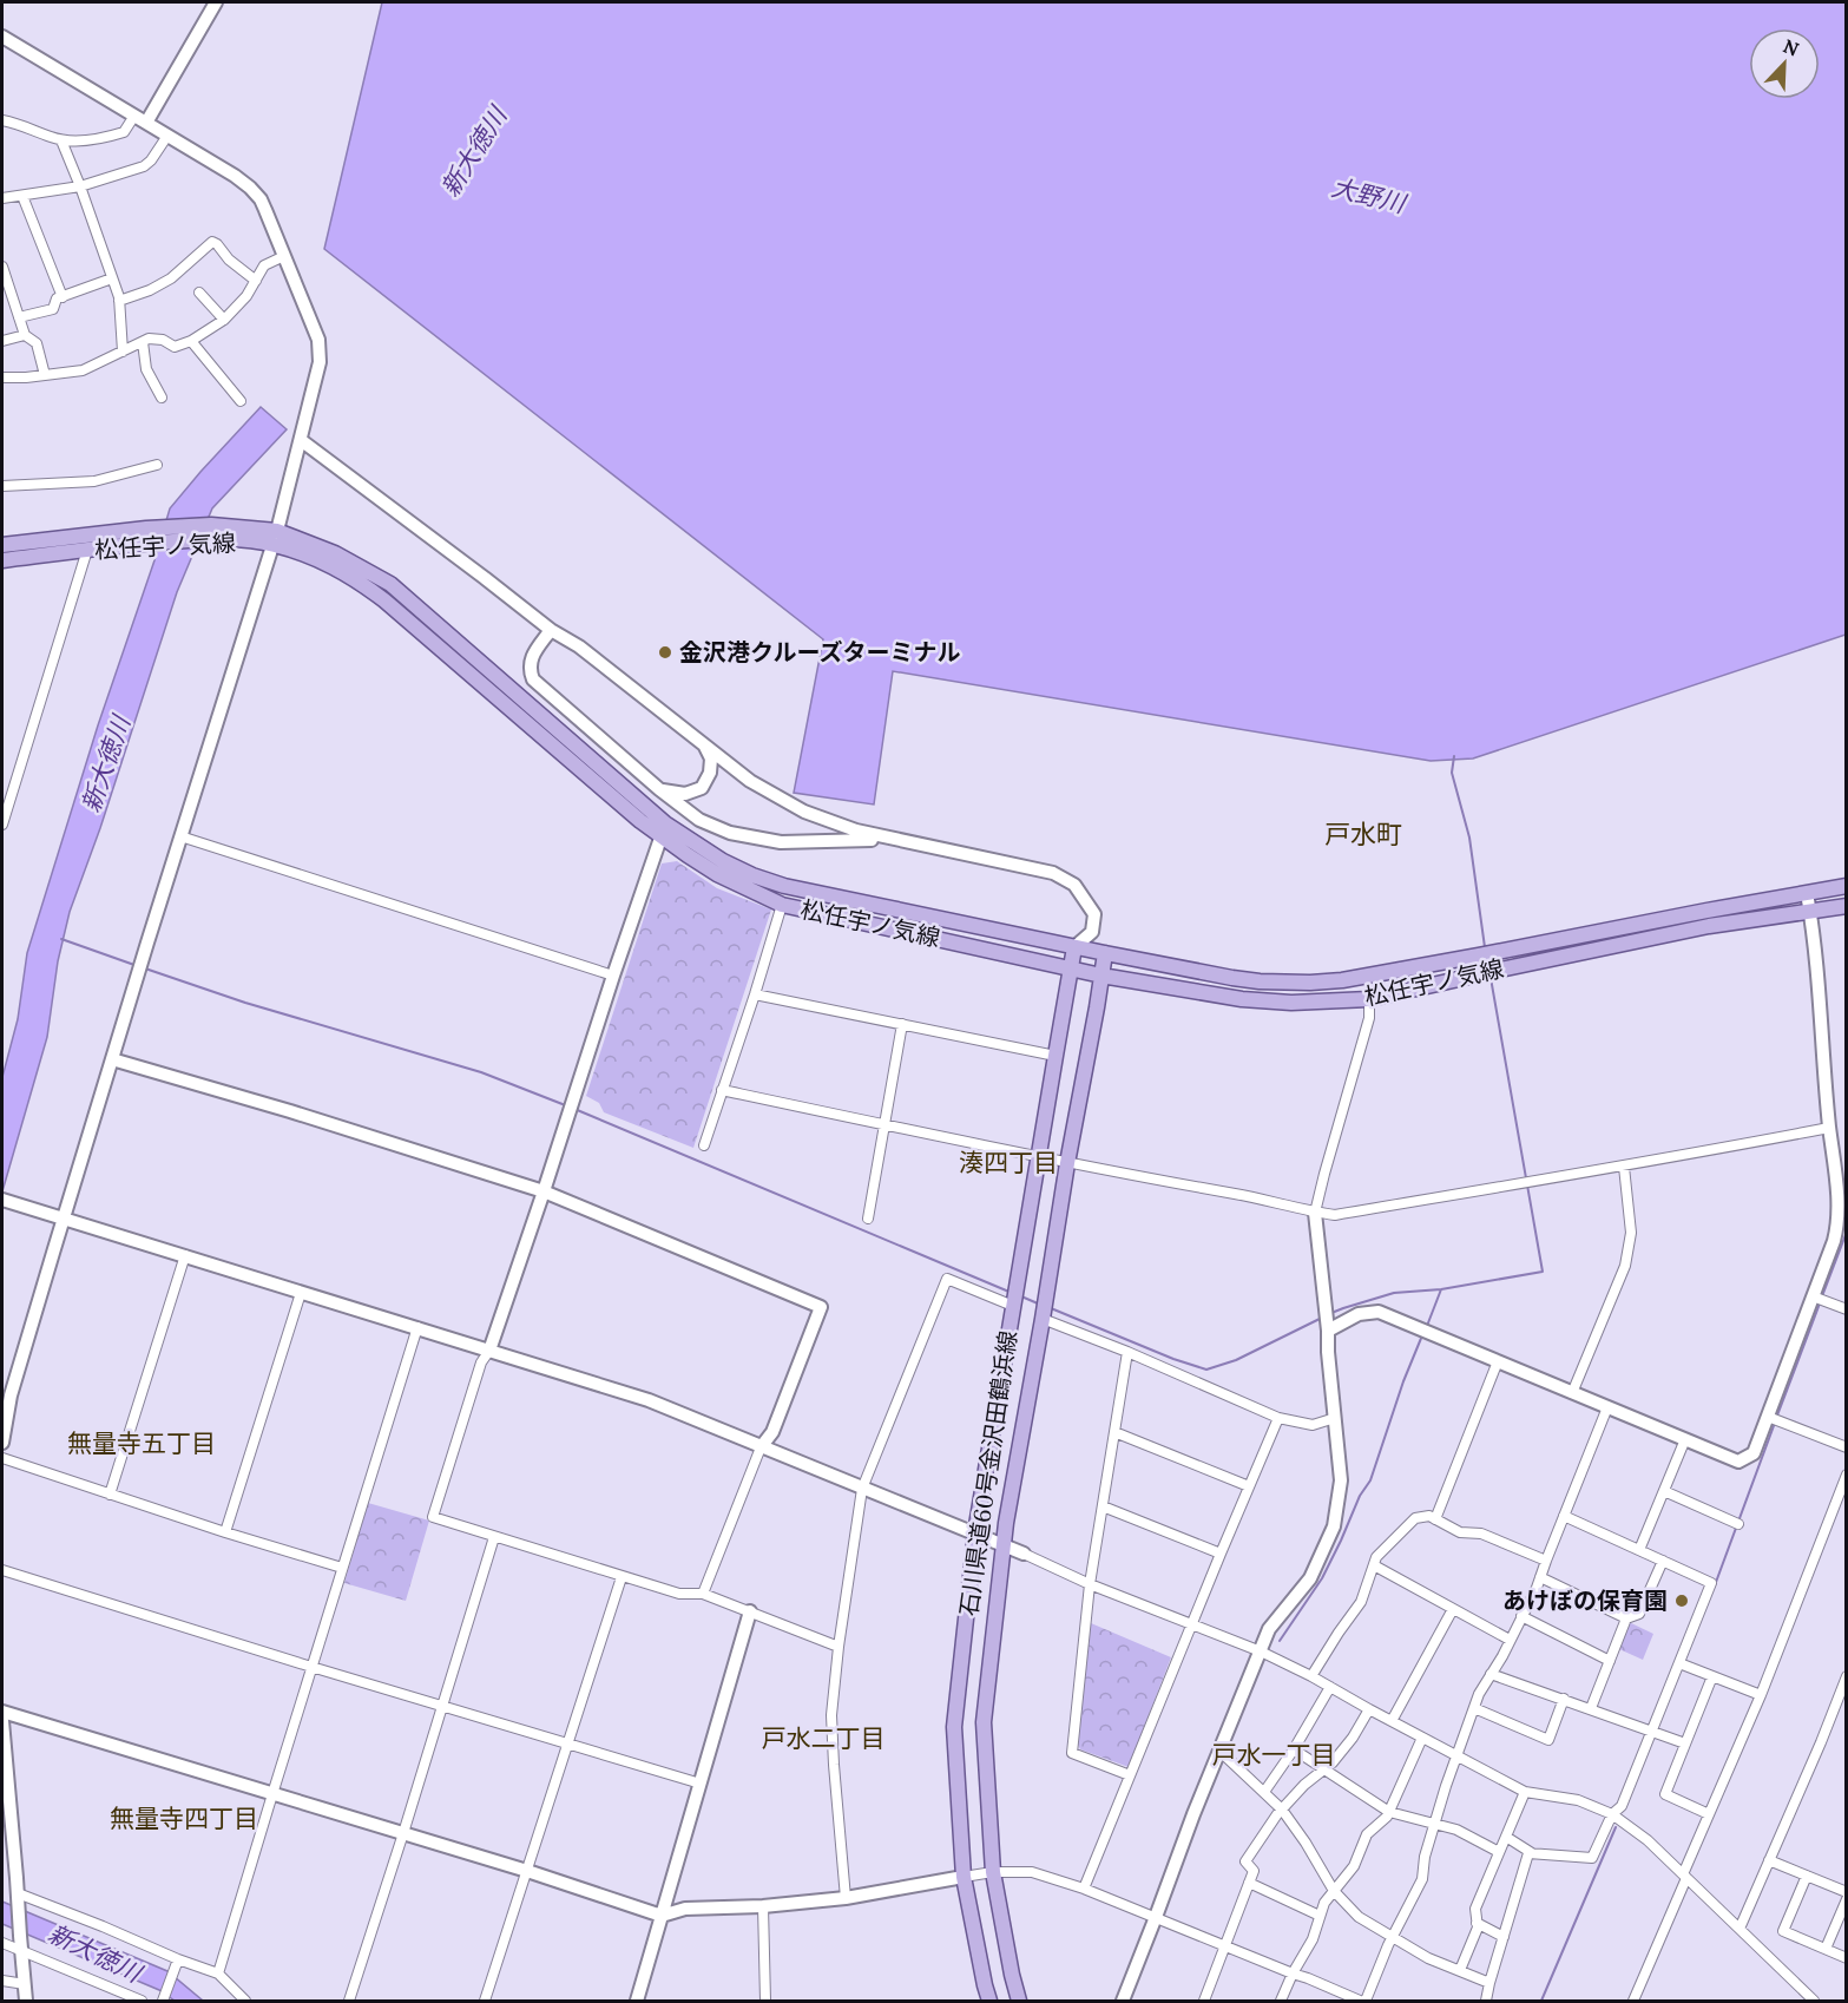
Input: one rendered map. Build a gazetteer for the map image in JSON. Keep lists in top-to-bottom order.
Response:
{
  "streets": {
    "main road": ["松任宇ノ気線", "石川県道60号金沢田鶴浜線"]
  },
  "crossings": [
    ["松任宇ノ気線", "石川県道60号金沢田鶴浜線"]
  ],
  "districts": [
    "戸水町",
    "湊四丁目",
    "無量寺五丁目",
    "戸水二丁目",
    "戸水一丁目",
    "無量寺四丁目"
  ],
  "water": ["新大徳川", "大野川"],
  "places": ["金沢港クルーズターミナル", "あけぼの保育園"],
  "north": "top right"
}
